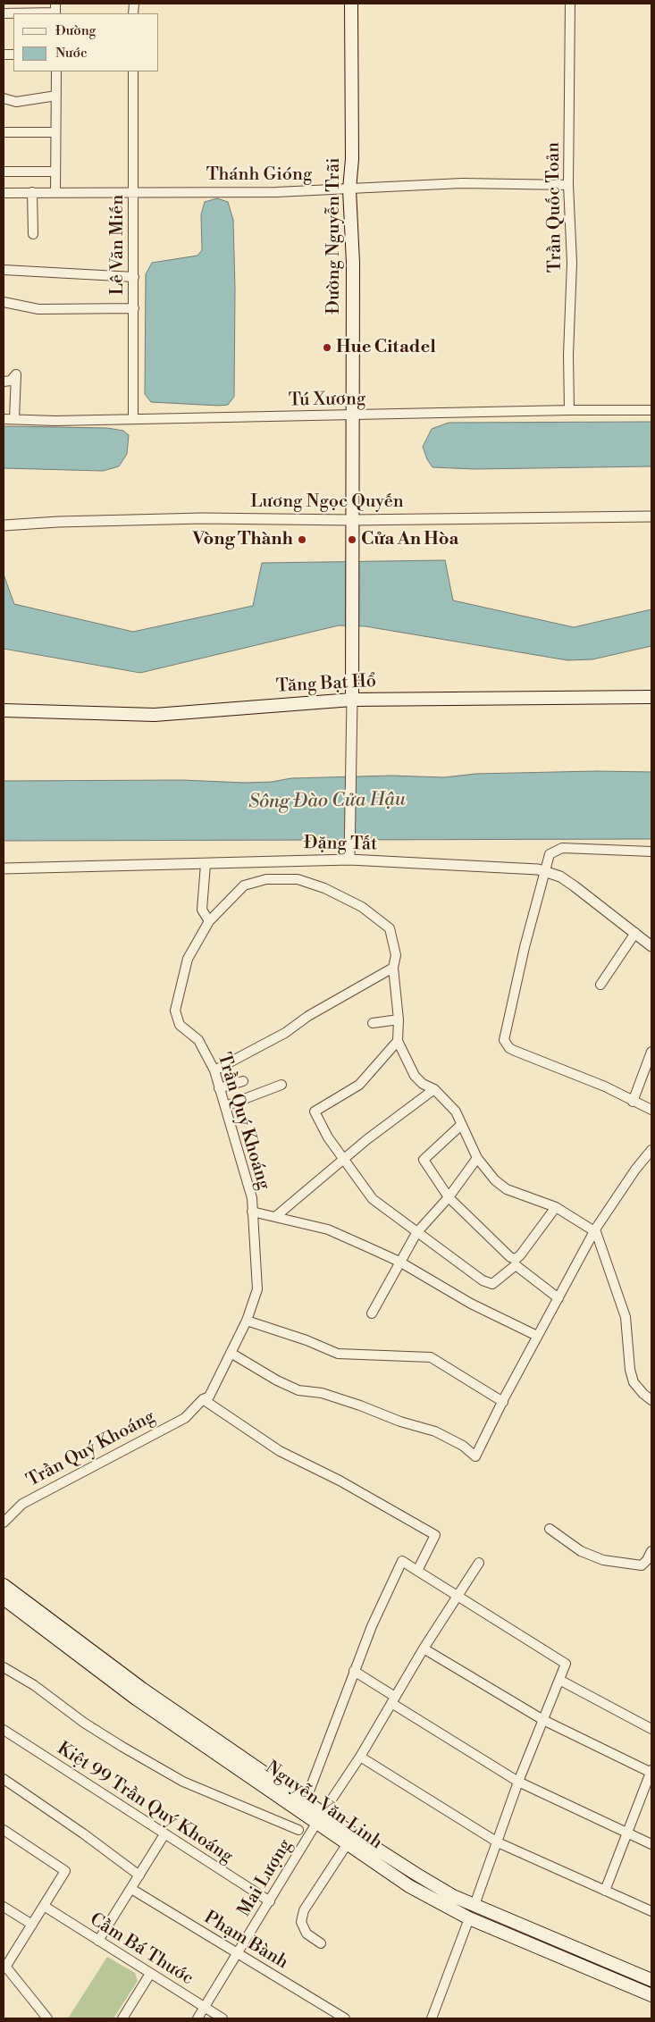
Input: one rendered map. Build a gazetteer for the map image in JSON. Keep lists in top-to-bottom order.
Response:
{
  "streets": {
    "main road": ["Đường Nguyễn Trãi", "Tăng Bạt Hổ", "Nguyễn Văn Linh"],
    "street": [
      "Thánh Gióng",
      "Trần Quốc Toản",
      "Lê Văn Miến",
      "Tú Xương",
      "Lương Ngọc Quyến",
      "Đặng Tất",
      "Trần Quý Khoáng",
      "Kiệt 99 Trần Quý Khoáng",
      "Mai Lượng",
      "Phạm Bành",
      "Cầm Bá Thước"
    ]
  },
  "crossings": [
    ["Thánh Gióng", "Trần Quốc Toản"],
    ["Thánh Gióng", "Đường Nguyễn Trãi"],
    ["Thánh Gióng", "Lê Văn Miến"],
    ["Trần Quốc Toản", "Tú Xương"],
    ["Đường Nguyễn Trãi", "Tú Xương"],
    ["Đường Nguyễn Trãi", "Lương Ngọc Quyến"],
    ["Đường Nguyễn Trãi", "Tăng Bạt Hổ"],
    ["Lê Văn Miến", "Tú Xương"],
    ["Kiệt 99 Trần Quý Khoáng", "Mai Lượng"],
    ["Nguyễn Văn Linh", "Mai Lượng"],
    ["Mai Lượng", "Phạm Bành"],
    ["Mai Lượng", "Cầm Bá Thước"]
  ],
  "water": ["Sông Đào Cửa Hậu"],
  "places": ["Hue Citadel", "Vòng Thành", "Cửa An Hòa"],
  "legend": ["Đường", "Nước"]
}
